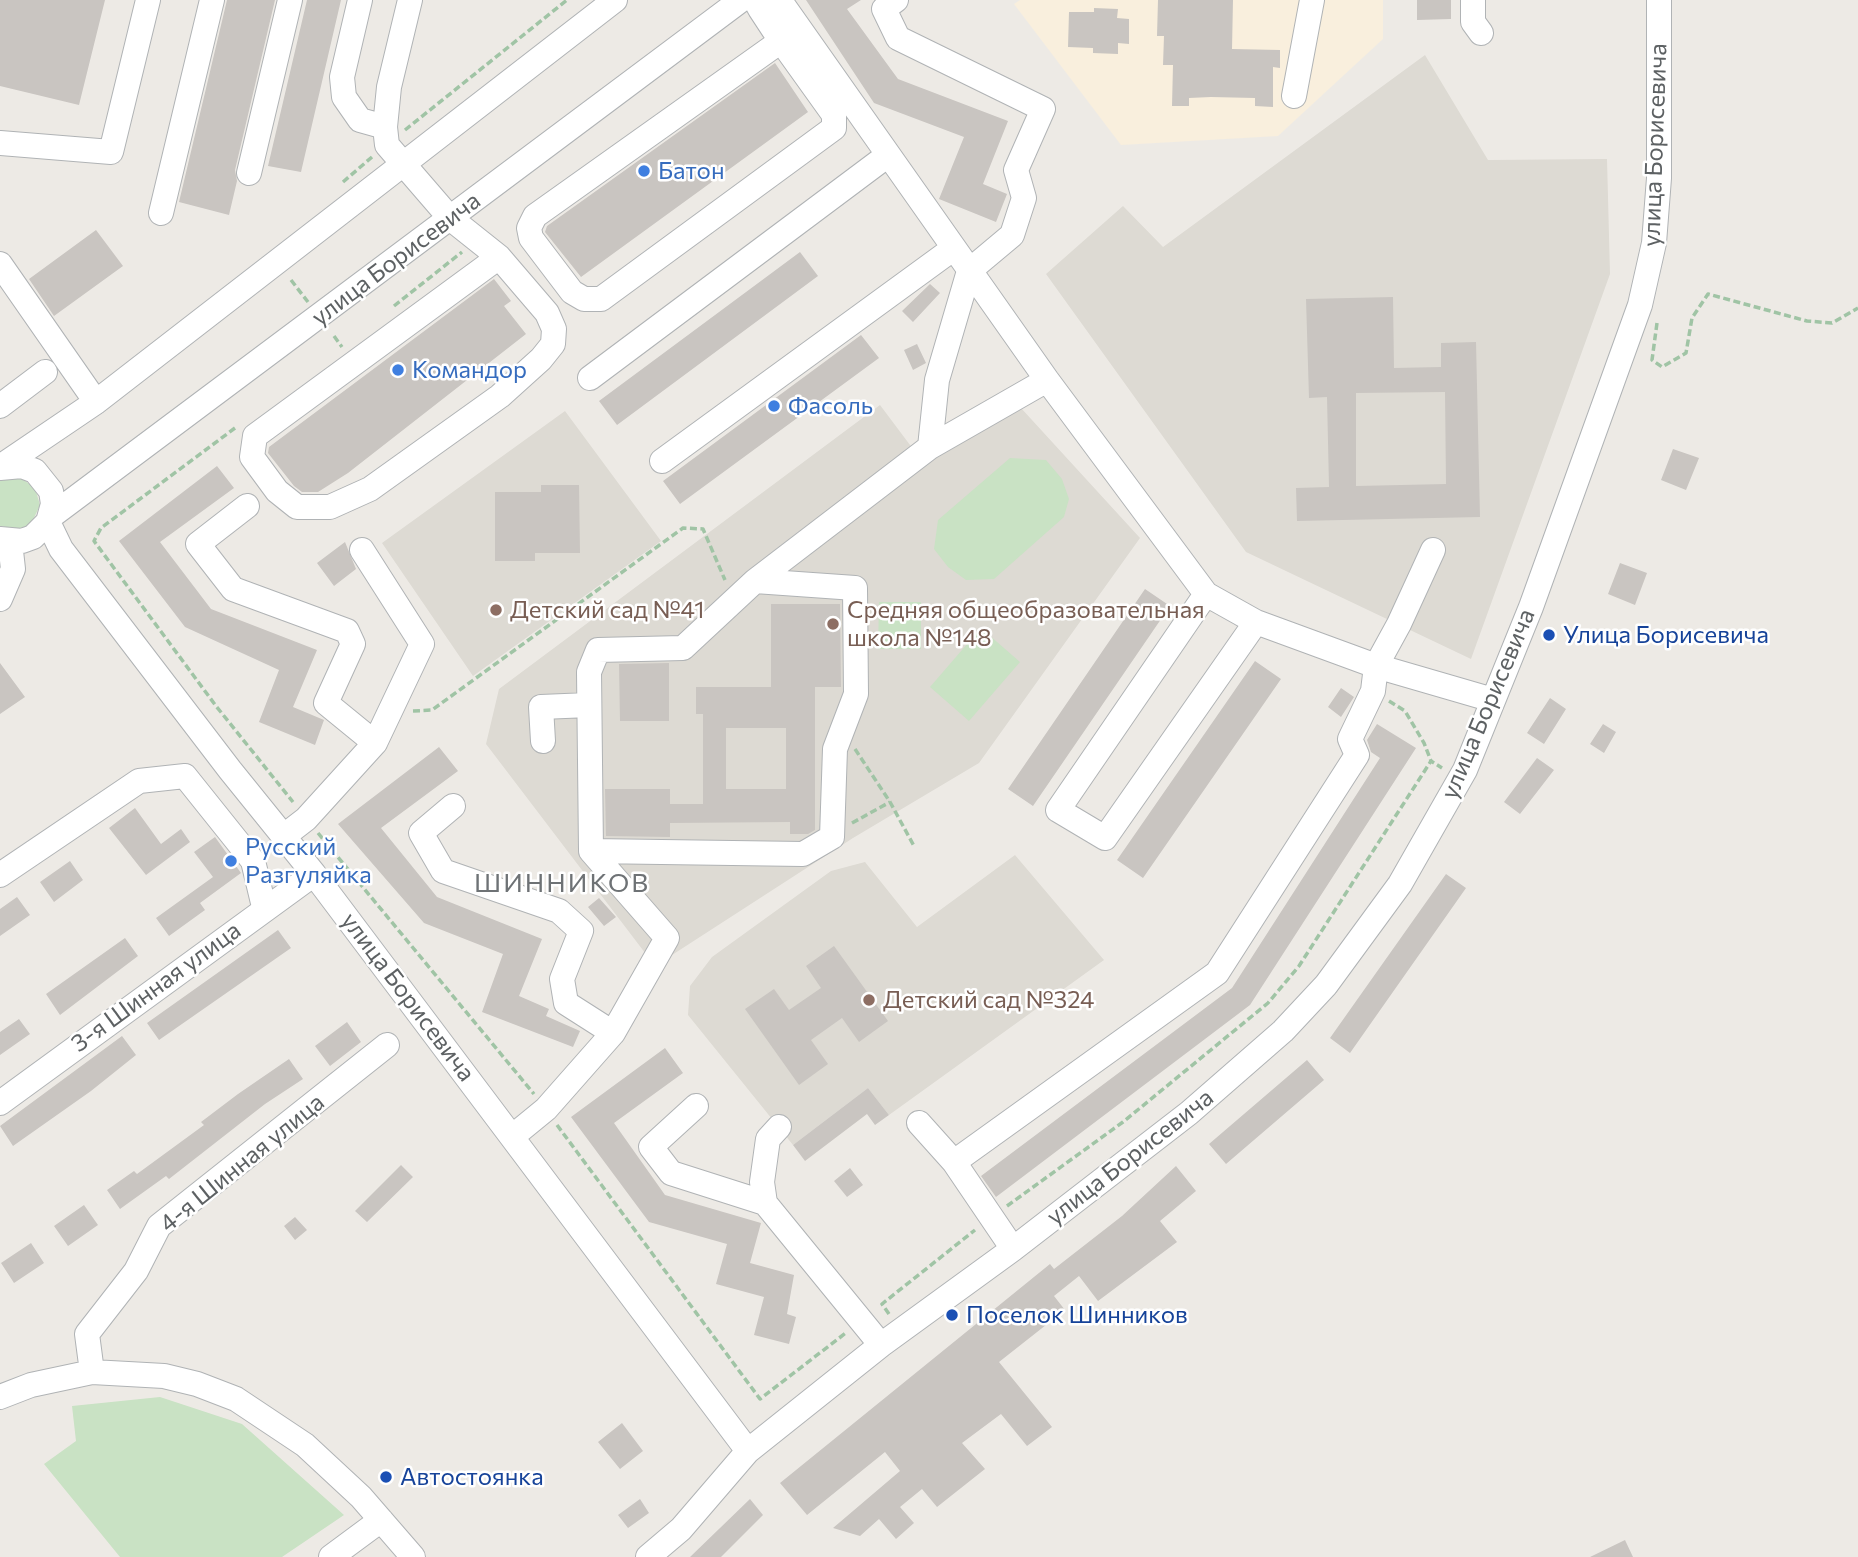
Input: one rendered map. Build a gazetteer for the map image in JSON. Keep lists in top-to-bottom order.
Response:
{
  "streets": {
    "street": ["улица Борисевича", "3-я Шинная улица", "4-я Шинная улица"]
  },
  "crossings": [
    ["улица Борисевича", "3-я Шинная улица"]
  ],
  "districts": ["ШИННИКОВ"],
  "places": [
    "Батон",
    "Командор",
    "Фасоль",
    "Детский сад №41",
    "Средняя общеобразовательная школа №148",
    "Улица Борисевича",
    "Русский Разгуляйка",
    "Детский сад №324",
    "Поселок Шинников",
    "Автостоянка"
  ]
}
